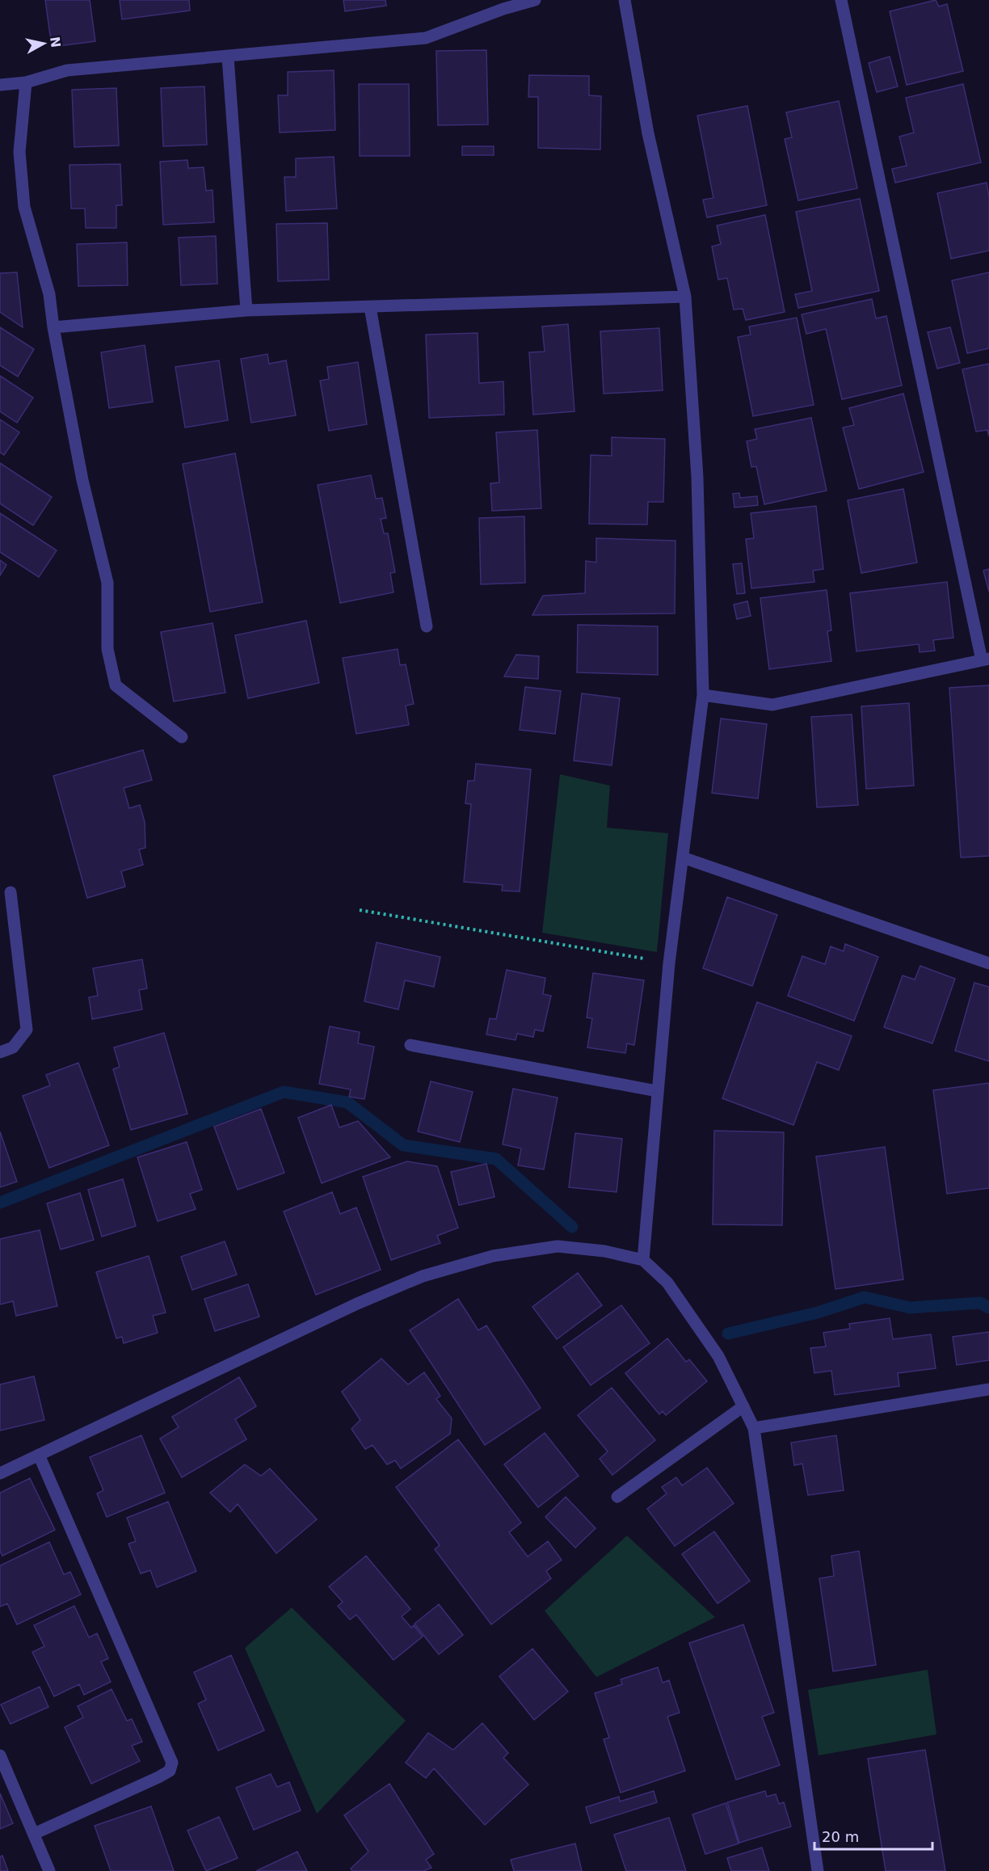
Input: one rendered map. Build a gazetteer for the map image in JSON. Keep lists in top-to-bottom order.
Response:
{
  "scale_bar": "20 m",
  "north": "right"
}
